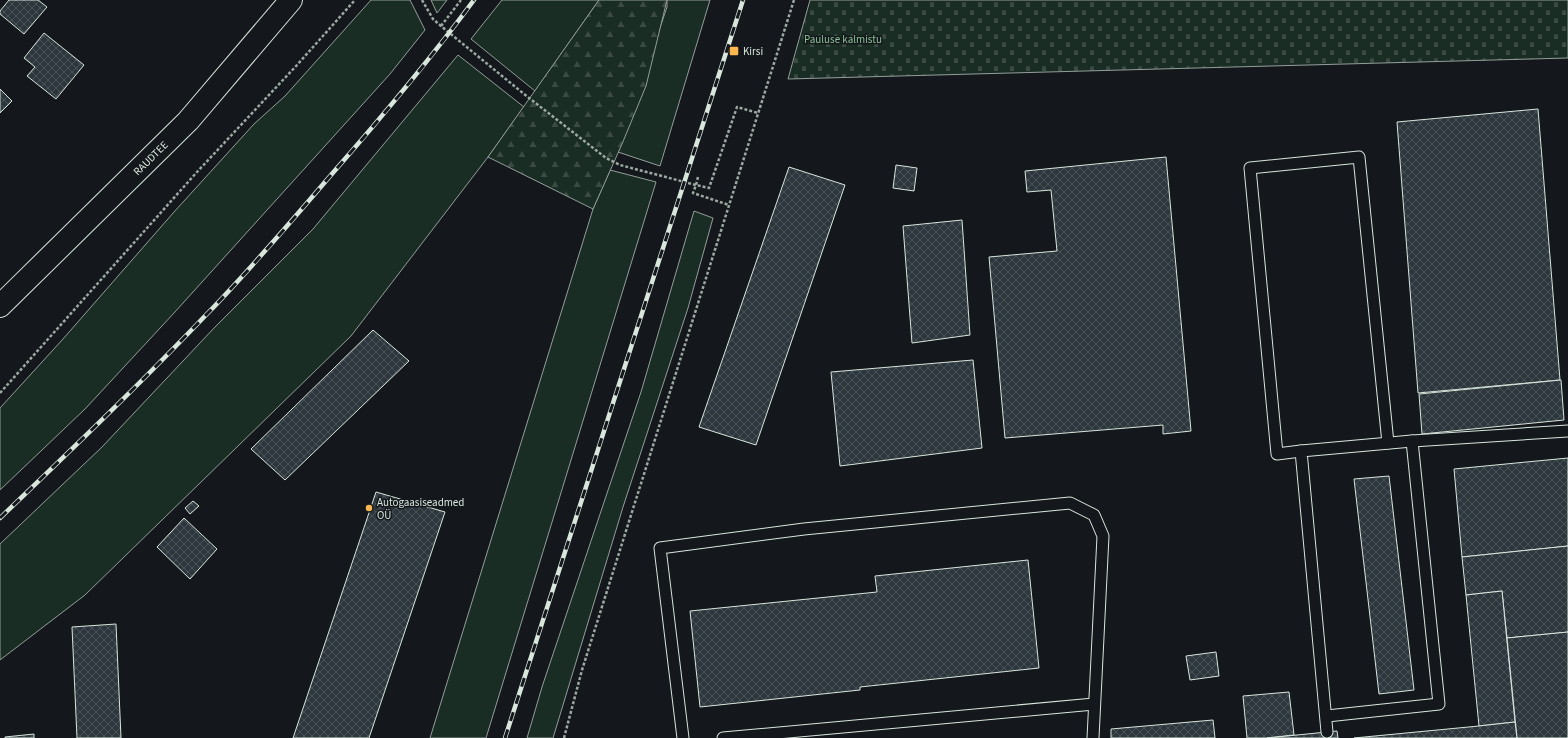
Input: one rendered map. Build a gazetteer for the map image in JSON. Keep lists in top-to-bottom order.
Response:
{
  "streets": {
    "street": ["RAUDTEE"]
  },
  "parks": ["Pauluse kalmistu"],
  "places": {
    "transit": ["Kirsi"],
    "other": ["Autogaasiseadmed OÜ"]
  }
}
